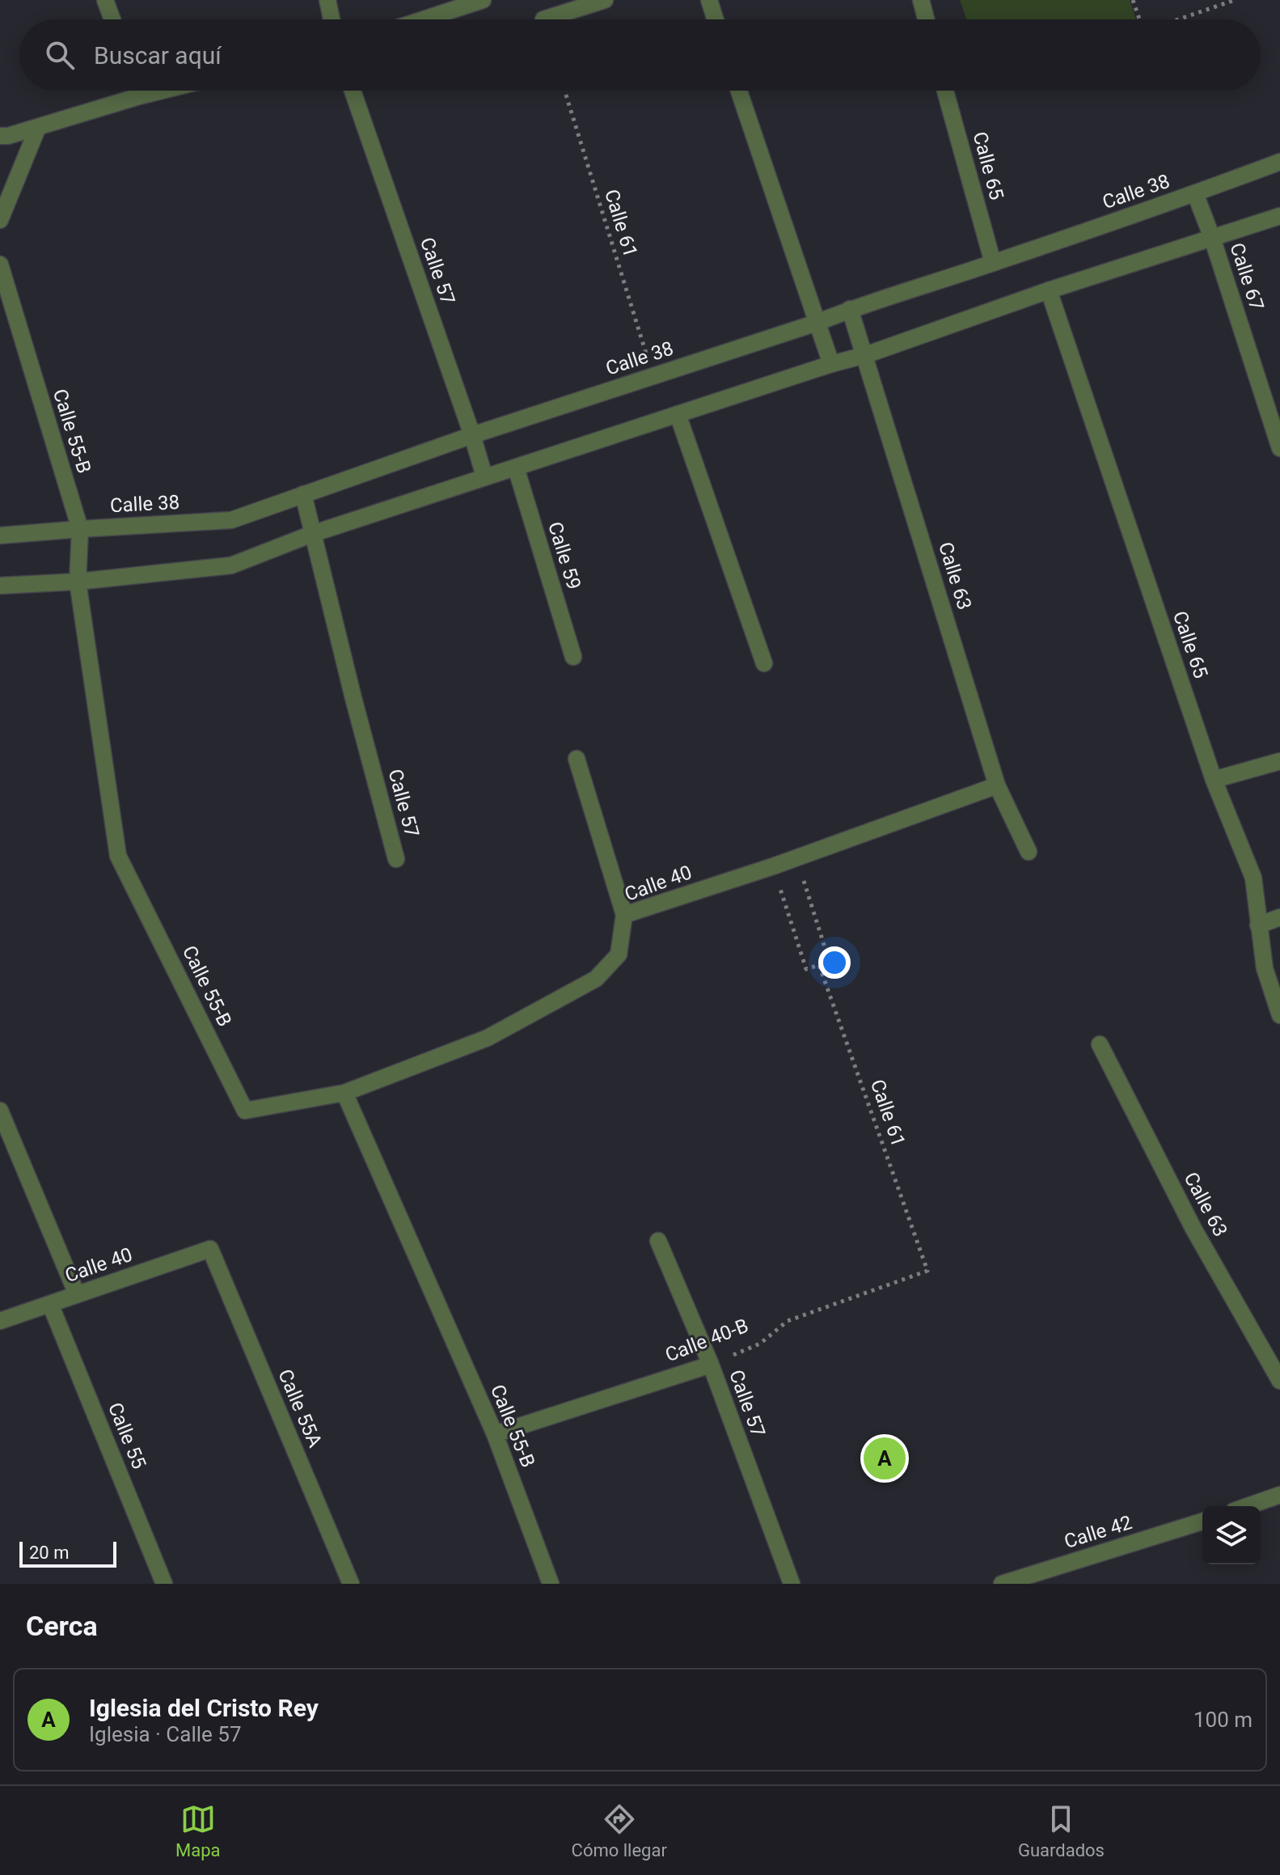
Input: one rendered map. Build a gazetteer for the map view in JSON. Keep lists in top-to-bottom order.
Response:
{
  "streets": {
    "street": [
      "Calle 65",
      "Calle 38",
      "Calle 57",
      "Calle 67",
      "Calle 55-B",
      "Calle 59",
      "Calle 63",
      "Calle 40",
      "Calle 40-B",
      "Calle 55A",
      "Calle 55",
      "Calle 42"
    ],
    "path": ["Calle 61"]
  },
  "crossings": [
    ["Calle 65", "Calle 38"],
    ["Calle 38", "Calle 61"],
    ["Calle 38", "Calle 57"],
    ["Calle 38", "Calle 67"],
    ["Calle 38", "Calle 55-B"],
    ["Calle 38", "Calle 63"],
    ["Calle 61", "Calle 40"],
    ["Calle 61", "Calle 40-B"],
    ["Calle 57", "Calle 40-B"],
    ["Calle 55-B", "Calle 40"],
    ["Calle 55-B", "Calle 40-B"],
    ["Calle 63", "Calle 40"],
    ["Calle 40", "Calle 55A"],
    ["Calle 40", "Calle 55"]
  ],
  "scale_bar": "20 m",
  "page": {
    "search": "Buscar aquí",
    "pins": "A",
    "scale": "20 m",
    "heading": "Cerca",
    "list": [
      {
        "mark": "A",
        "name": "Iglesia del Cristo Rey",
        "note": "Iglesia · Calle 57",
        "value": "100 m"
      }
    ],
    "nav": ["Mapa", "Cómo llegar", "Guardados"]
  }
}
